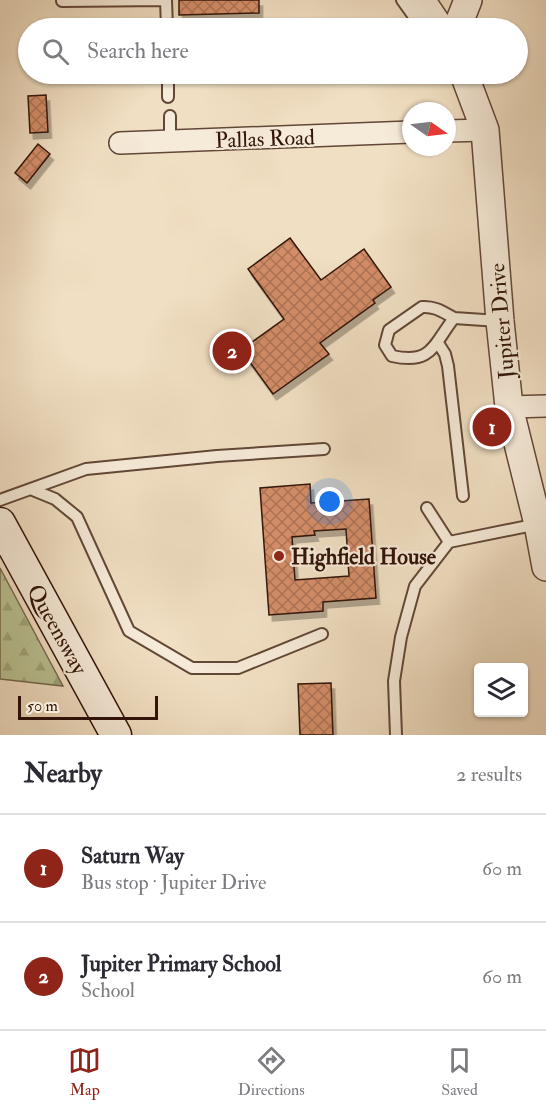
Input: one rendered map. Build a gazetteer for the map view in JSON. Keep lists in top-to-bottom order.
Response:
{
  "streets": {
    "main road": ["Queensway"],
    "street": ["Pallas Road", "Jupiter Drive"]
  },
  "places": ["Highfield House"],
  "scale_bar": "50 m",
  "north": "right",
  "page": {
    "search": "Search here",
    "pins": ["2", "1"],
    "scale": "50 m",
    "heading": ["Nearby", "2 results"],
    "list": [
      {
        "mark": "1",
        "name": "Saturn Way",
        "note": "Bus stop · Jupiter Drive",
        "value": "60 m"
      },
      {
        "mark": "2",
        "name": "Jupiter Primary School",
        "note": "School",
        "value": "60 m"
      }
    ],
    "nav": ["Map", "Directions", "Saved"]
  }
}
